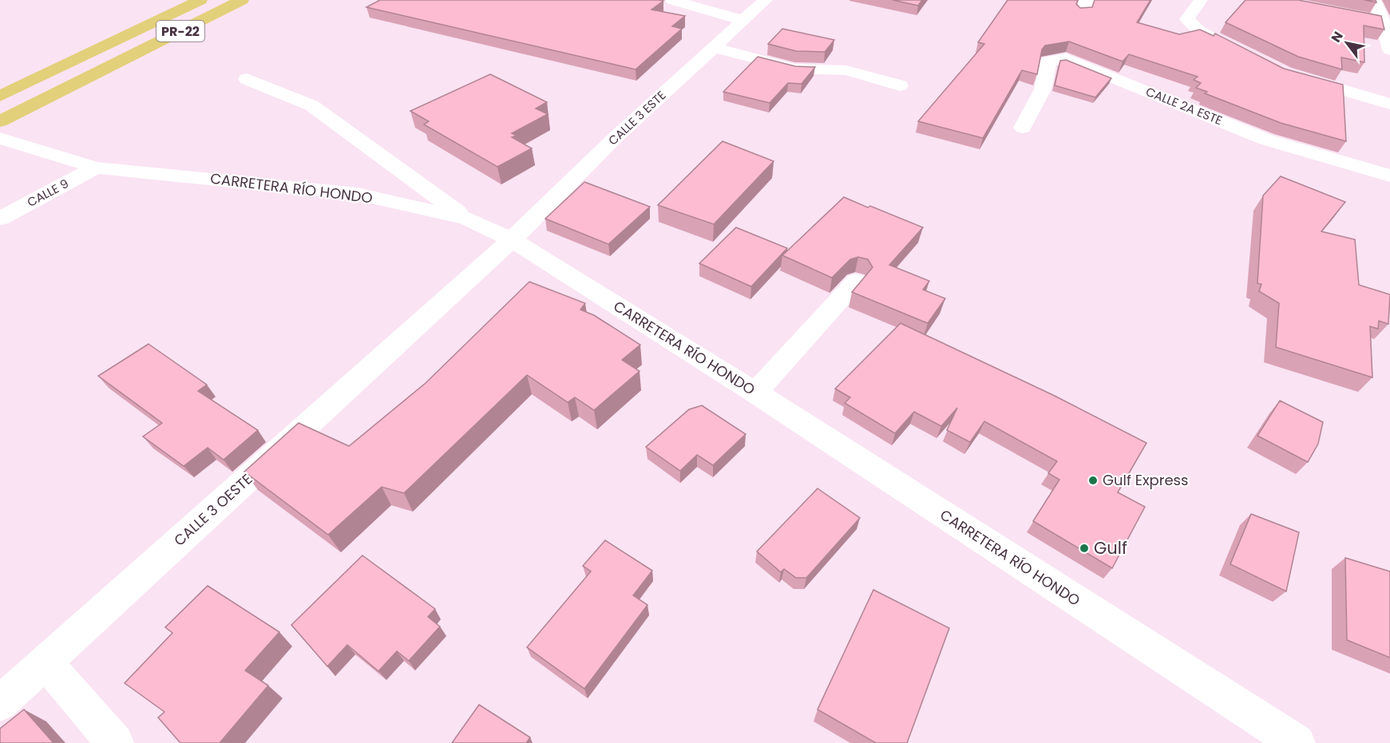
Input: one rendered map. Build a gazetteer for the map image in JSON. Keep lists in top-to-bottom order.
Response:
{
  "streets": {
    "highway": ["PR-22"],
    "street": [
      "CALLE 2A ESTE",
      "CALLE 3 ESTE",
      "CARRETERA RÍO HONDO",
      "CALLE 9",
      "CALLE 3 OESTE"
    ]
  },
  "crossings": [
    ["CALLE 3 ESTE", "CARRETERA RÍO HONDO"],
    ["CALLE 3 ESTE", "CALLE 3 OESTE"],
    ["CARRETERA RÍO HONDO", "CALLE 9"],
    ["CARRETERA RÍO HONDO", "CALLE 3 OESTE"]
  ],
  "places": ["Gulf Express", "Gulf"],
  "north": "top left"
}
